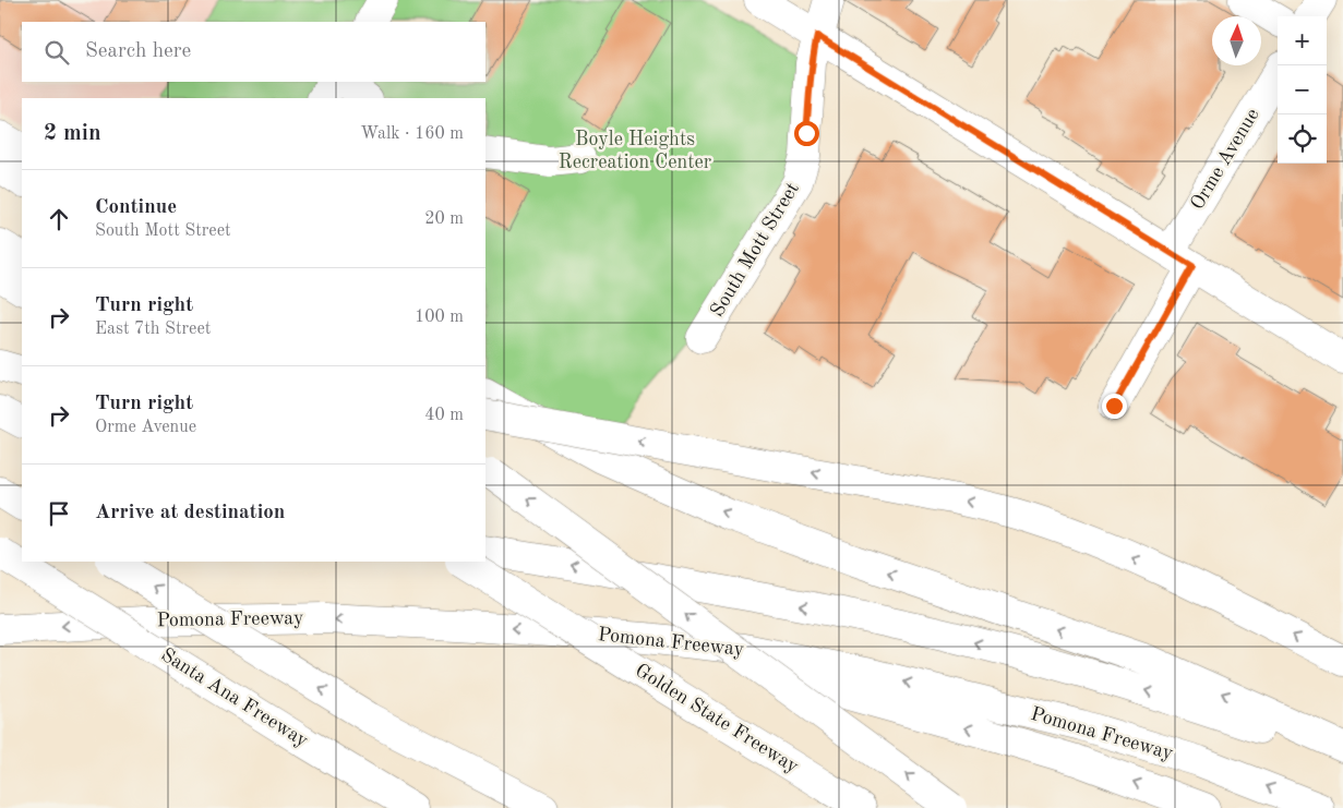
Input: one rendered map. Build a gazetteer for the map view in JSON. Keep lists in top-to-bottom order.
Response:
{
  "streets": {
    "main road": [
      "Orme Avenue",
      "South Mott Street",
      "Pomona Freeway",
      "Santa Ana Freeway",
      "Golden State Freeway"
    ]
  },
  "parks": ["Boyle Heights Recreation Center"],
  "north": "top",
  "page": {
    "map_buttons": ["+", "−"],
    "search": "Search here",
    "heading": ["2 min", "Walk · 160 m"],
    "list": [
      ["Continue", "South Mott Street", "20 m"],
      ["Turn right", "East 7th Street", "100 m"],
      ["Turn right", "Orme Avenue", "40 m"],
      "Arrive at destination"
    ]
  }
}
